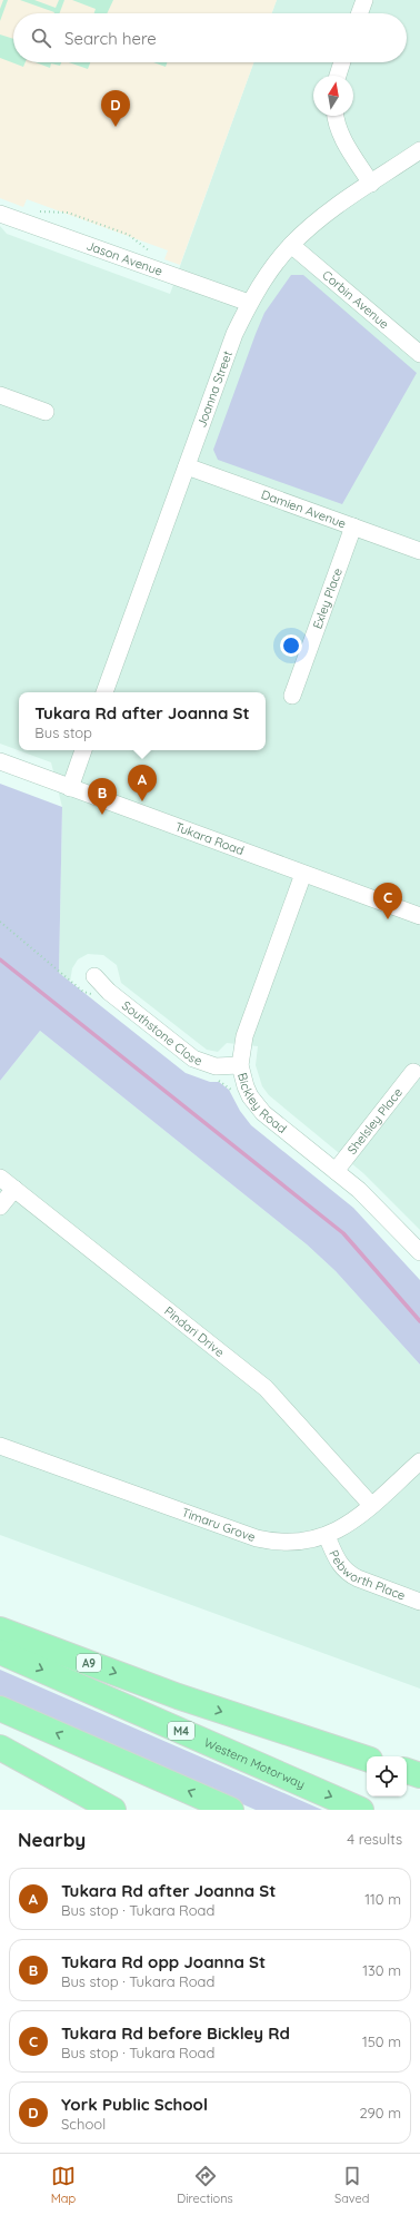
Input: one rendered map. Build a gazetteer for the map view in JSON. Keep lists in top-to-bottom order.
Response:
{
  "streets": {
    "highway": ["A9", "M4", "Western Motorway"],
    "street": [
      "Jason Avenue",
      "Corbin Avenue",
      "Joanna Street",
      "Damien Avenue",
      "Exley Place",
      "Tukara Road",
      "Southstone Close",
      "Bickley Road",
      "Shelsley Place",
      "Pindari Drive",
      "Timaru Grove",
      "Pebworth Place"
    ]
  },
  "crossings": [
    ["Jason Avenue", "Joanna Street"],
    ["Corbin Avenue", "Joanna Street"],
    ["Joanna Street", "Damien Avenue"],
    ["Damien Avenue", "Exley Place"],
    ["Tukara Road", "Bickley Road"],
    ["Southstone Close", "Bickley Road"],
    ["Bickley Road", "Shelsley Place"],
    ["Pindari Drive", "Timaru Grove"],
    ["Timaru Grove", "Pebworth Place"]
  ],
  "north": "top",
  "page": {
    "search": "Search here",
    "pins": [
      "D",
      "A",
      "B",
      "C"
    ],
    "popup": ["Tukara Rd after Joanna St", "Bus stop"],
    "heading": ["Nearby", "4 results"],
    "list": [
      {
        "mark": "A",
        "name": "Tukara Rd after Joanna St",
        "note": "Bus stop · Tukara Road",
        "value": "110 m"
      },
      {
        "mark": "B",
        "name": "Tukara Rd opp Joanna St",
        "note": "Bus stop · Tukara Road",
        "value": "130 m"
      },
      {
        "mark": "C",
        "name": "Tukara Rd before Bickley Rd",
        "note": "Bus stop · Tukara Road",
        "value": "150 m"
      },
      {
        "mark": "D",
        "name": "York Public School",
        "note": "School",
        "value": "290 m"
      }
    ],
    "nav": ["Map", "Directions", "Saved"]
  }
}
